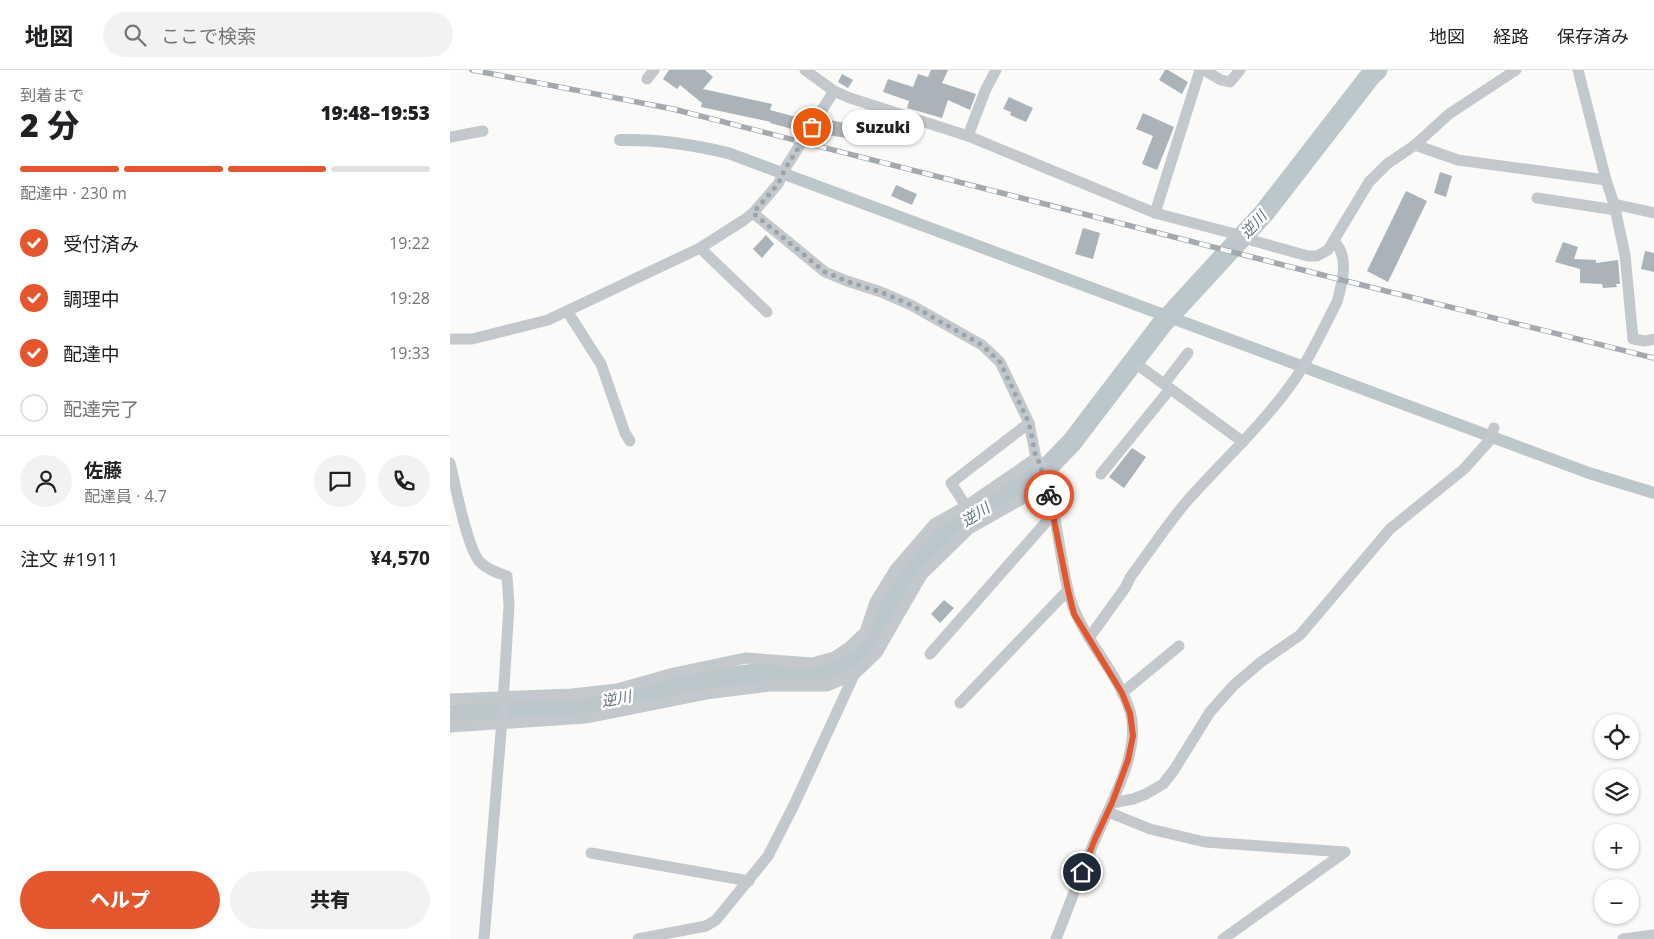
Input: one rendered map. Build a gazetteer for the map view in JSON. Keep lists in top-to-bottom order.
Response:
{
  "water": ["逆川"],
  "places": ["Suzuki"],
  "page": {
    "header": "地図",
    "search": "ここで検索",
    "nav": ["地図", "経路", "保存済み"],
    "heading": ["2 分", "到着まで", "19:48–19:53"],
    "panel": [
      "佐藤",
      "配達員 · 4.7",
      "注文 #1911",
      "¥4,570"
    ],
    "bubble": "Suzuki",
    "bar": "配達中 · 230 m",
    "list": [
      ["受付済み", "19:22"],
      ["調理中", "19:28"],
      ["配達中", "19:33"],
      "配達完了"
    ],
    "map_buttons": ["+", "−"],
    "buttons": ["ヘルプ", "共有"]
  }
}
